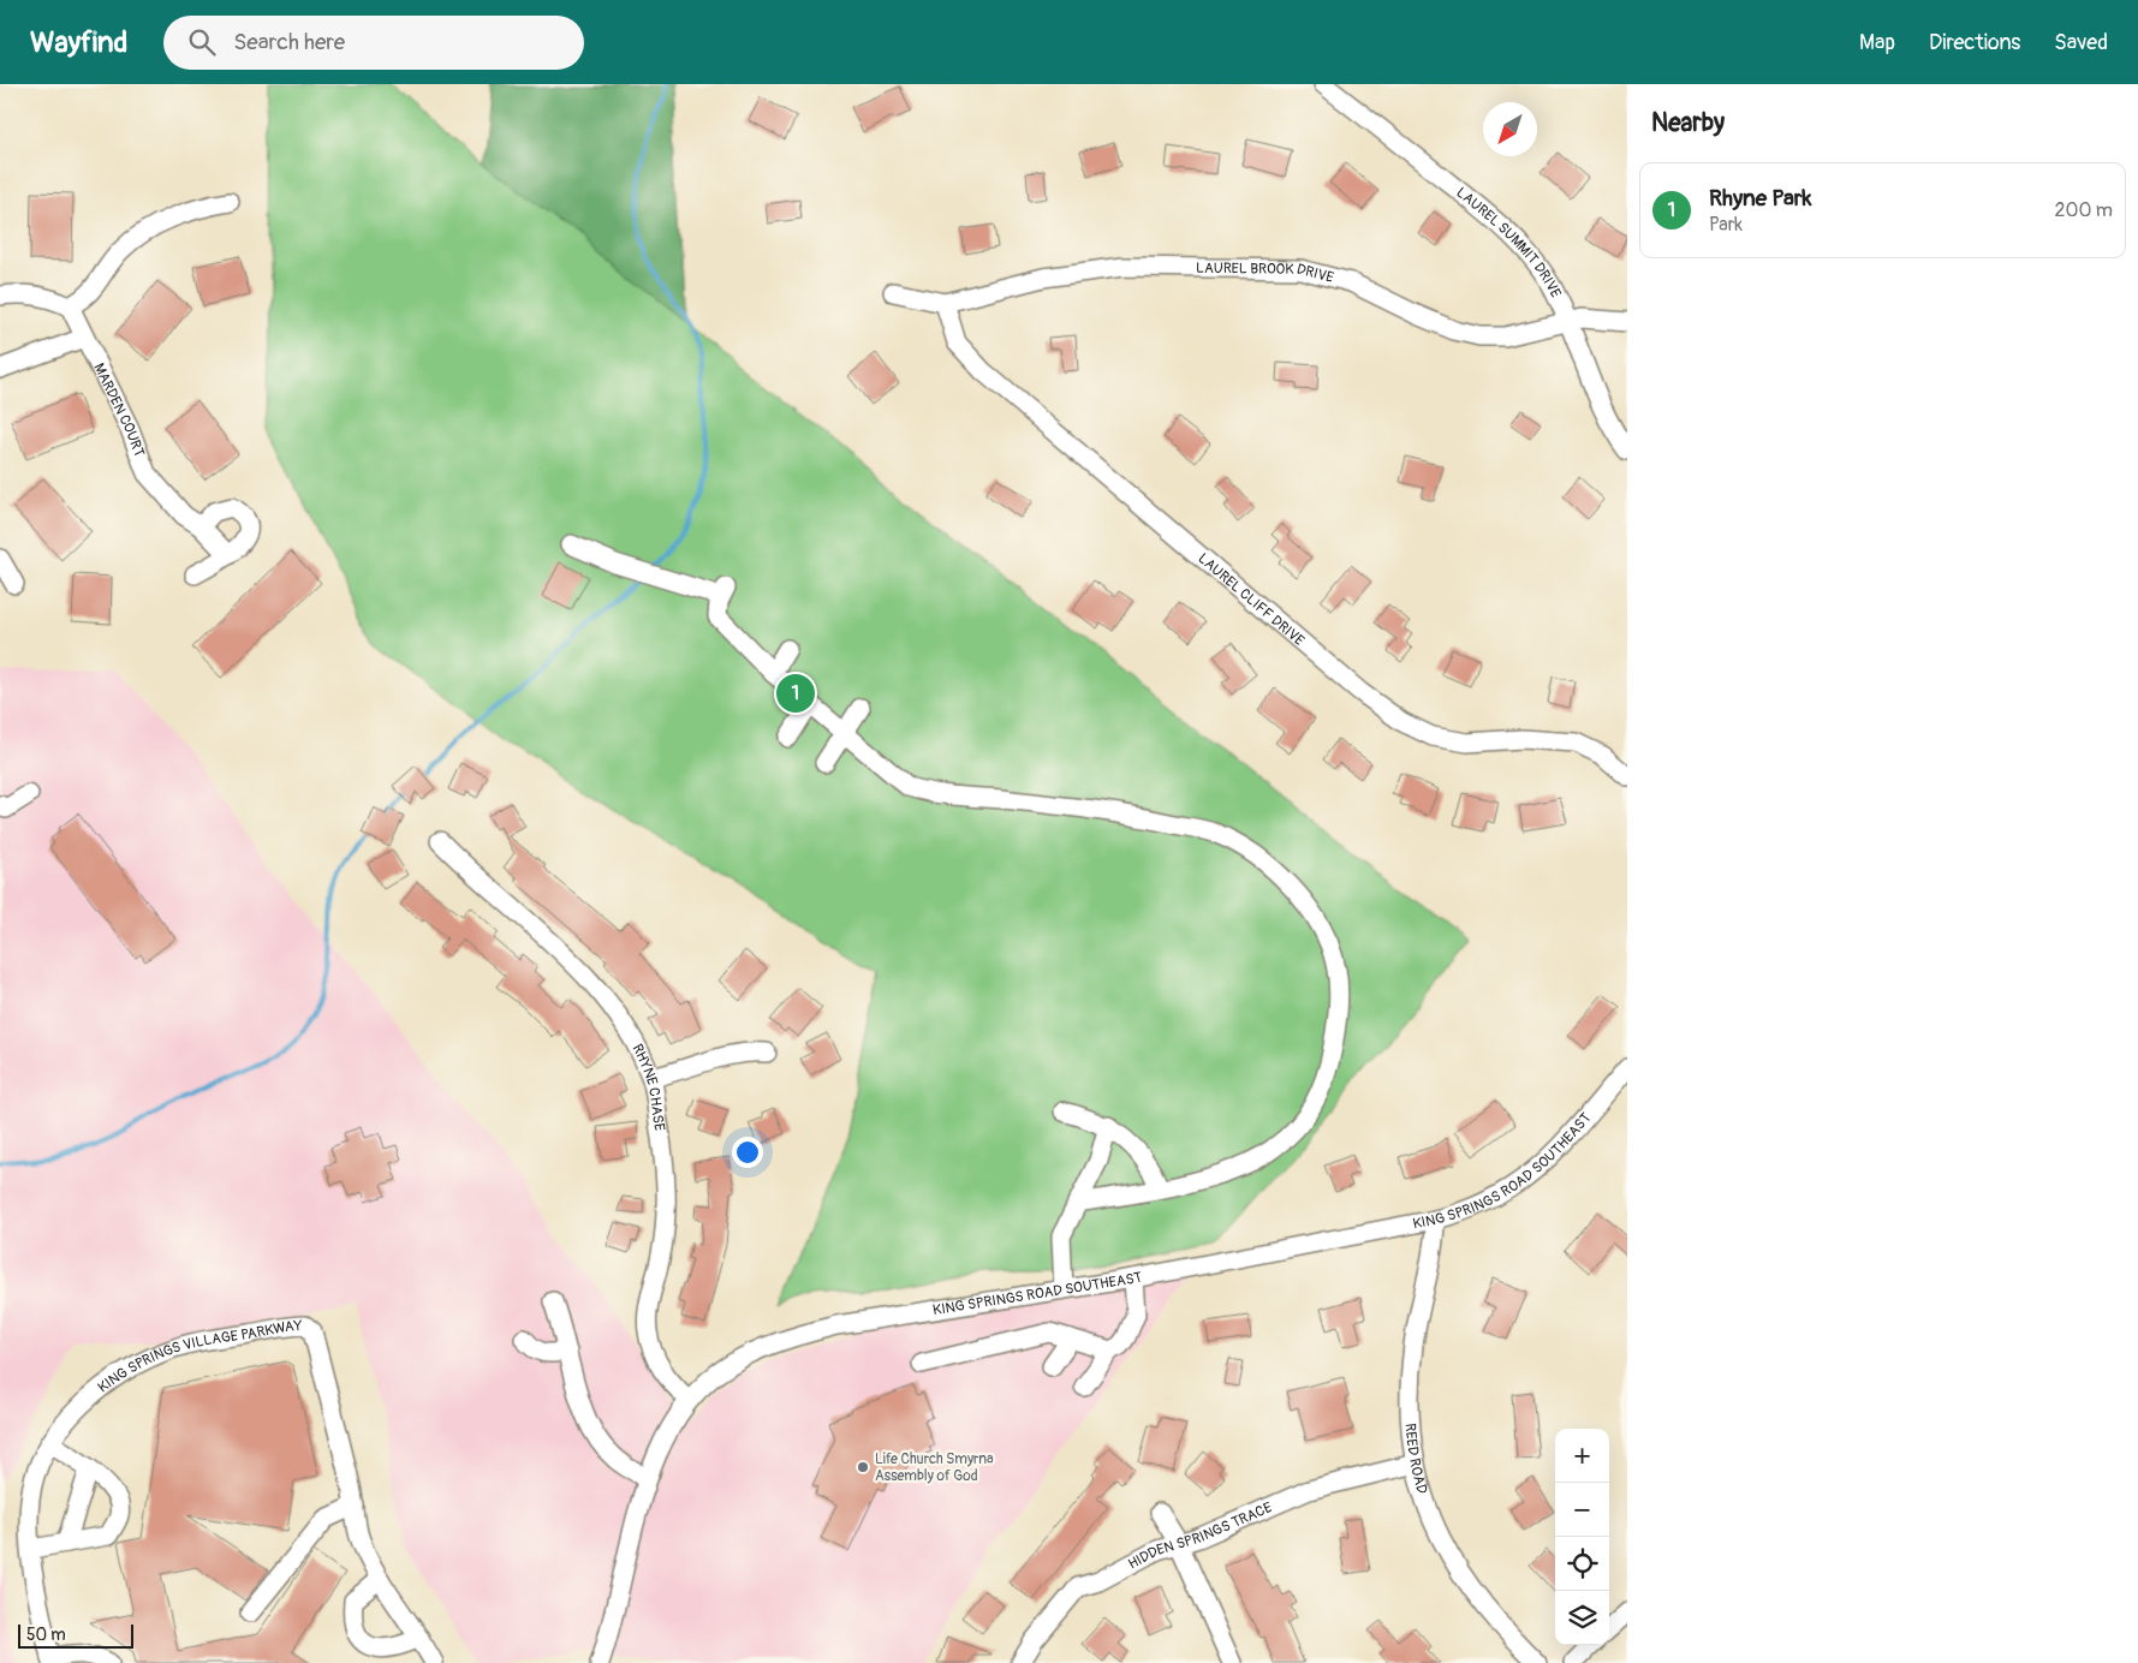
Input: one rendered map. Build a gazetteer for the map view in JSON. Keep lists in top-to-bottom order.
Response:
{
  "streets": {
    "street": [
      "LAUREL SUMMIT DRIVE",
      "LAUREL BROOK DRIVE",
      "MARDEN COURT",
      "LAUREL CLIFF DRIVE",
      "RHYNE CHASE",
      "KING SPRINGS ROAD SOUTHEAST",
      "KING SPRINGS VILLAGE PARKWAY",
      "REED ROAD",
      "HIDDEN SPRINGS TRACE"
    ]
  },
  "crossings": [
    ["LAUREL SUMMIT DRIVE", "LAUREL BROOK DRIVE"],
    ["LAUREL BROOK DRIVE", "LAUREL CLIFF DRIVE"],
    ["RHYNE CHASE", "KING SPRINGS ROAD SOUTHEAST"],
    ["KING SPRINGS ROAD SOUTHEAST", "REED ROAD"],
    ["REED ROAD", "HIDDEN SPRINGS TRACE"]
  ],
  "places": ["Life Church Smyrna Assembly of God"],
  "scale_bar": "50 m",
  "north": "bottom left",
  "page": {
    "header": "Wayfind",
    "search": "Search here",
    "nav": ["Map", "Directions", "Saved"],
    "heading": "Nearby",
    "list": [
      {
        "mark": "1",
        "name": "Rhyne Park",
        "note": "Park",
        "value": "200 m"
      }
    ],
    "pins": "1",
    "map_buttons": ["+", "−"],
    "scale": "50 m"
  }
}
